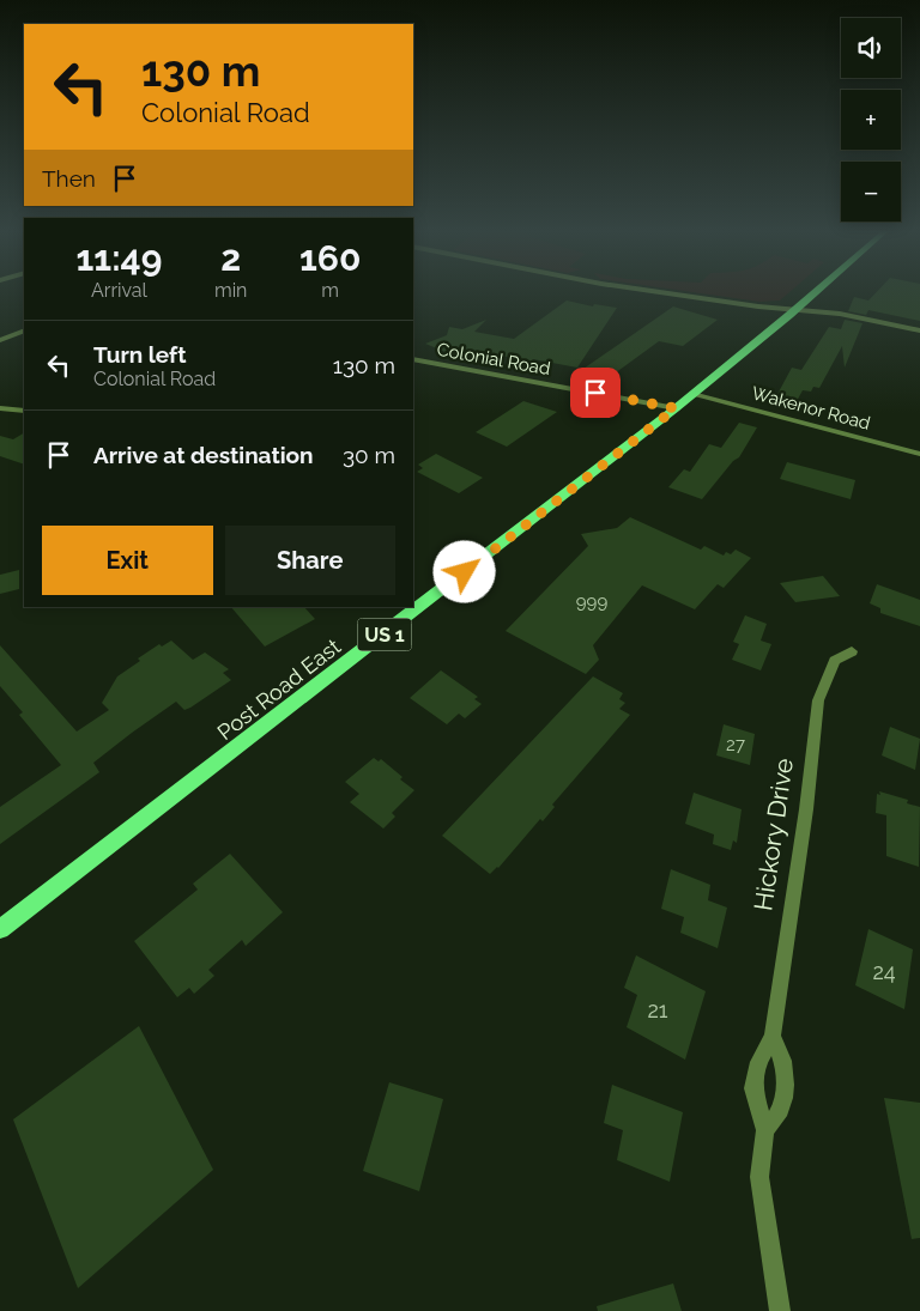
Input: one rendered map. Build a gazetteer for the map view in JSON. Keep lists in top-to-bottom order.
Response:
{
  "streets": {
    "main road": ["US 1", "Post Road East"],
    "street": ["Colonial Road", "Wakenor Road", "Hickory Drive"]
  },
  "crossings": [
    ["Colonial Road", "Post Road East"],
    ["Wakenor Road", "Post Road East"]
  ],
  "house_numbers": [
    "999",
    "27",
    "24",
    "21"
  ],
  "page": {
    "map_buttons": ["+", "−"],
    "turn": ["130 m", "Colonial Road"],
    "then": "Then",
    "eta": [
      "11:49",
      "Arrival",
      "2",
      "min",
      "160",
      "m"
    ],
    "list": [
      {
        "name": "Turn left",
        "note": "Colonial Road",
        "value": "130 m"
      },
      {
        "name": "Arrive at destination",
        "value": "30 m"
      }
    ],
    "buttons": ["Exit", "Share"]
  }
}
